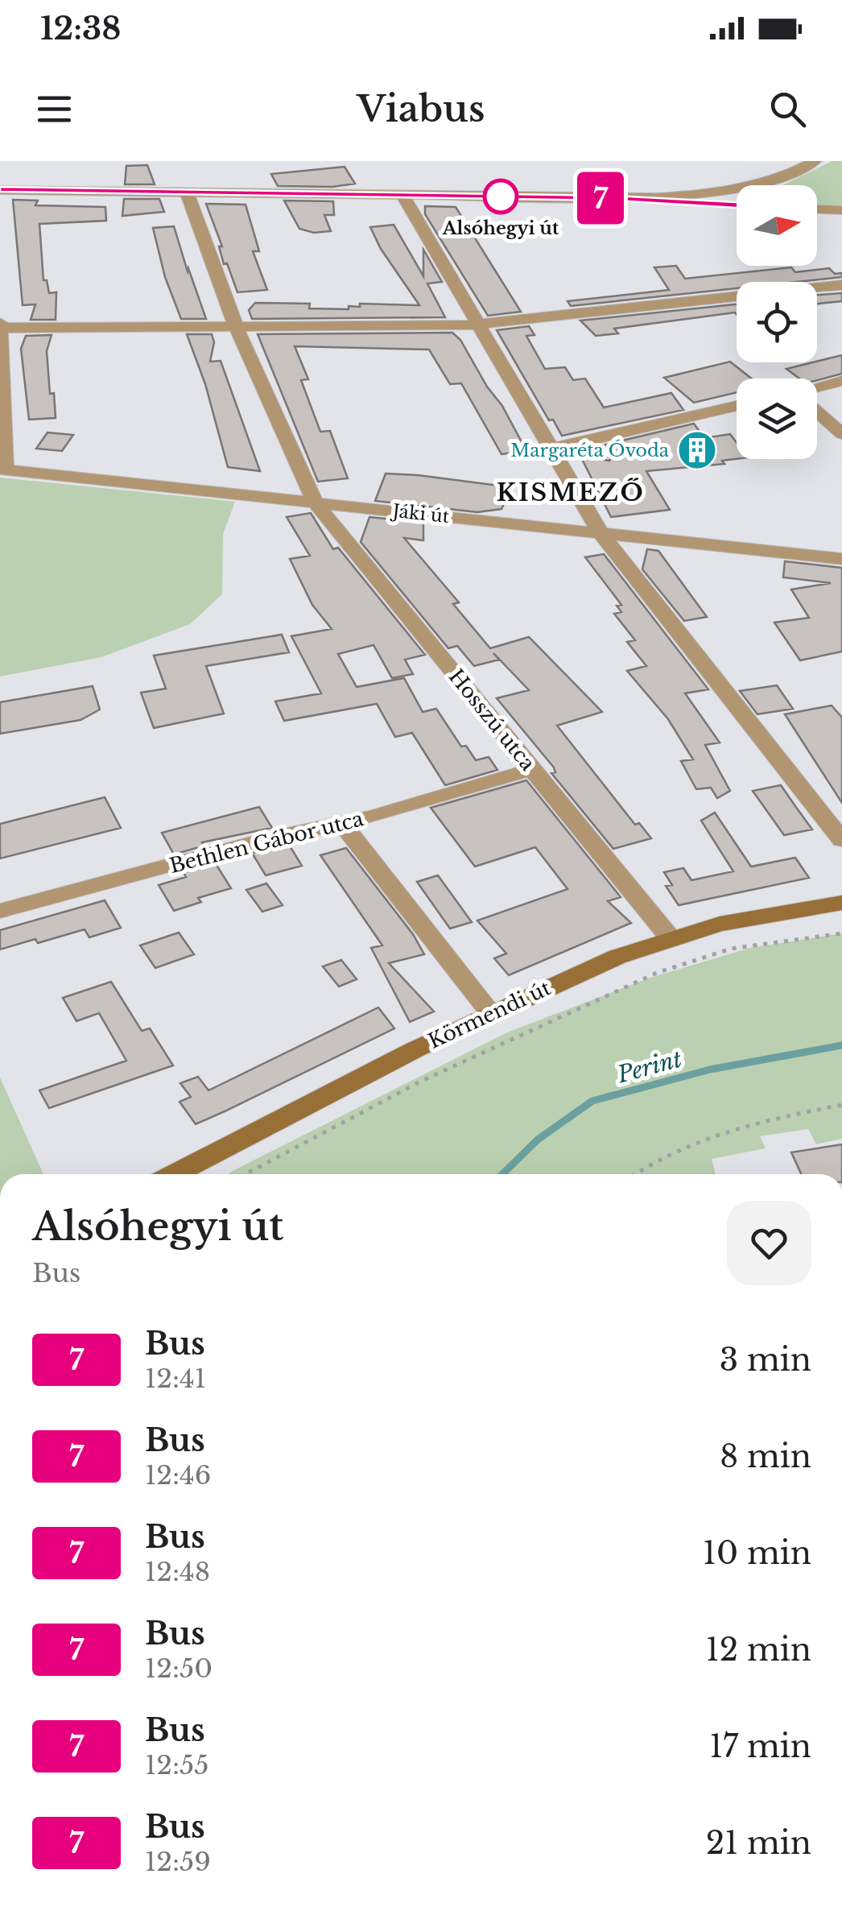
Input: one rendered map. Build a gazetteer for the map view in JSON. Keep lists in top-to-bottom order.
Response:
{
  "streets": {
    "street": [
      "Jáki út",
      "Hosszú utca",
      "Bethlen Gábor utca",
      "Körmendi út"
    ]
  },
  "crossings": [
    ["Jáki út", "Hosszú utca"],
    ["Hosszú utca", "Bethlen Gábor utca"],
    ["Hosszú utca", "Körmendi út"]
  ],
  "districts": ["KISMEZŐ"],
  "water": ["Perint"],
  "places": {
    "other": ["Alsóhegyi út"],
    "building": ["Margaréta Óvoda"]
  },
  "lines": ["bus line 7"],
  "north": "right",
  "page": {
    "status": "12:38",
    "header": "Viabus",
    "on_map": "7",
    "heading": ["Alsóhegyi út", "Bus"],
    "list": [
      {
        "mark": "7",
        "name": "Bus",
        "note": "12:41",
        "value": "3 min"
      },
      {
        "mark": "7",
        "name": "Bus",
        "note": "12:46",
        "value": "8 min"
      },
      {
        "mark": "7",
        "name": "Bus",
        "note": "12:48",
        "value": "10 min"
      },
      {
        "mark": "7",
        "name": "Bus",
        "note": "12:50",
        "value": "12 min"
      },
      {
        "mark": "7",
        "name": "Bus",
        "note": "12:55",
        "value": "17 min"
      },
      {
        "mark": "7",
        "name": "Bus",
        "note": "12:59",
        "value": "21 min"
      }
    ]
  }
}
